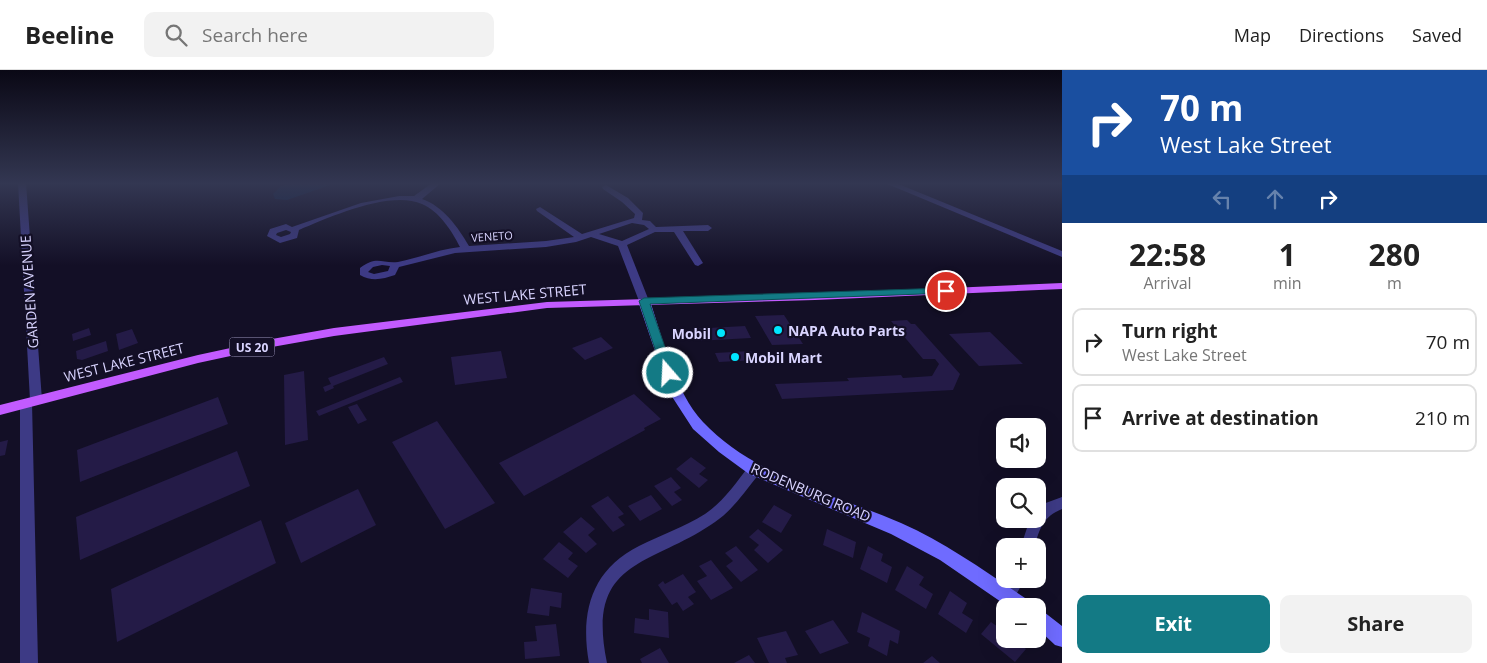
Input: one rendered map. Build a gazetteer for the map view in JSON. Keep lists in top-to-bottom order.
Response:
{
  "streets": {
    "main road": ["WEST LAKE STREET", "US 20"],
    "street": ["VENETO", "GARDEN AVENUE", "RODENBURG ROAD"]
  },
  "crossings": [
    ["GARDEN AVENUE", "WEST LAKE STREET"],
    ["WEST LAKE STREET", "RODENBURG ROAD"]
  ],
  "places": ["NAPA Auto Parts", "Mobil", "Mobil Mart"],
  "page": {
    "header": "Beeline",
    "search": "Search here",
    "nav": ["Map", "Directions", "Saved"],
    "turn": ["70 m", "West Lake Street"],
    "eta": [
      "22:58",
      "Arrival",
      "1",
      "min",
      "280",
      "m"
    ],
    "list": [
      {
        "name": "Turn right",
        "note": "West Lake Street",
        "value": "70 m"
      },
      {
        "name": "Arrive at destination",
        "value": "210 m"
      }
    ],
    "map_buttons": ["+", "−"],
    "buttons": ["Exit", "Share"]
  }
}
